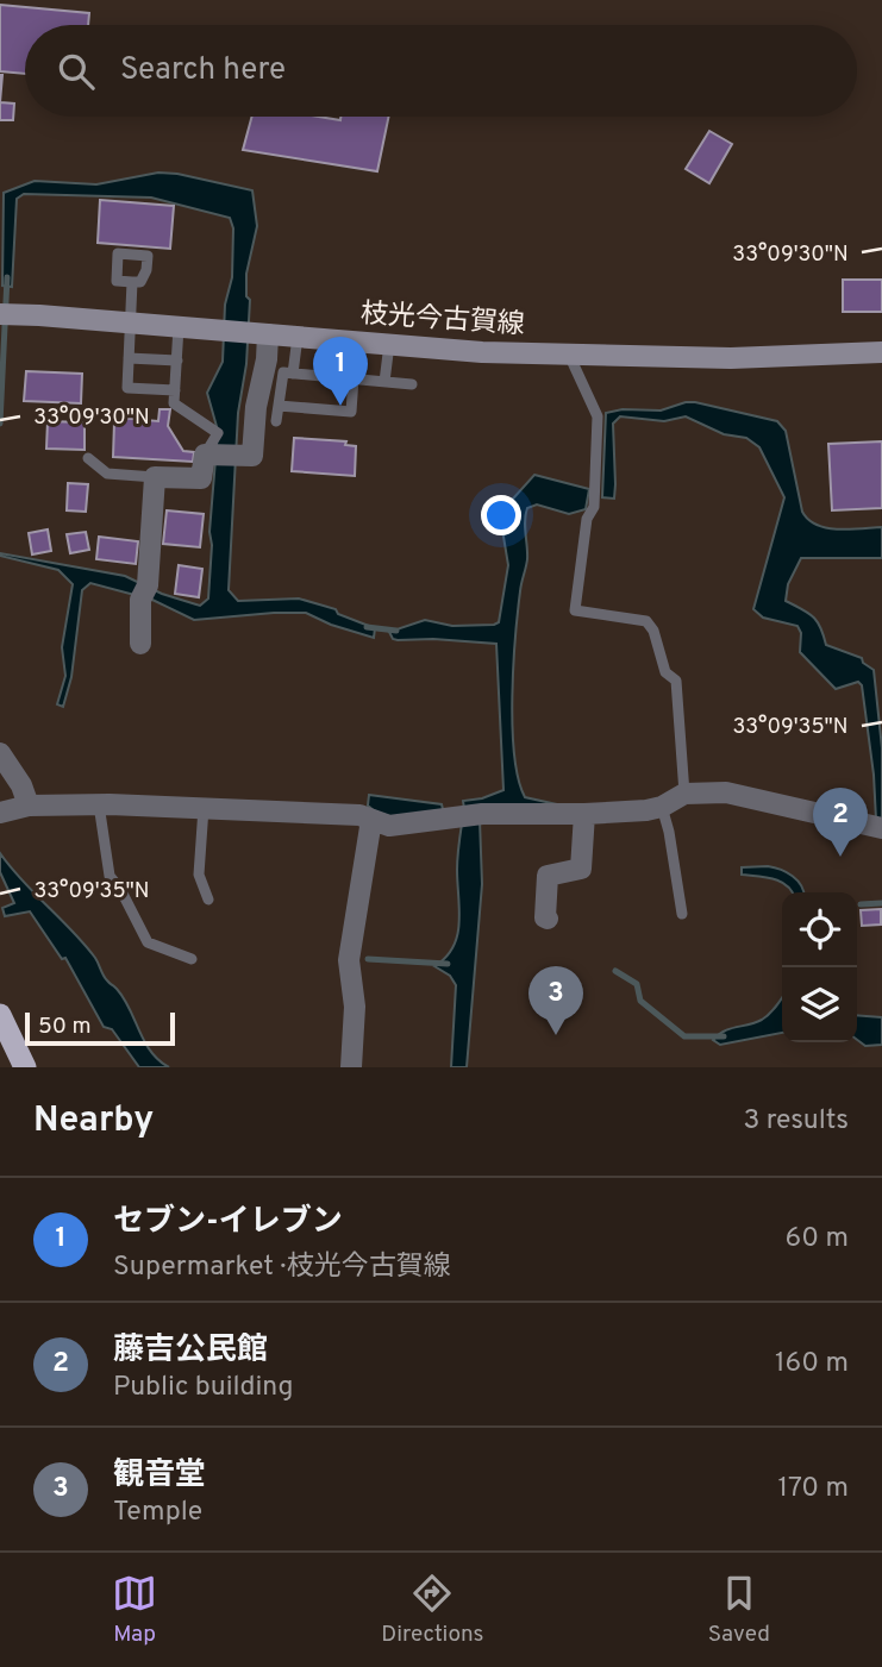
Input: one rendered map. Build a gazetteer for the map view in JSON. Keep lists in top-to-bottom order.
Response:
{
  "streets": {
    "main road": ["枝光今古賀線"]
  },
  "scale_bar": "50 m",
  "page": {
    "search": "Search here",
    "pins": ["1", "2", "3"],
    "scale": "50 m",
    "heading": ["Nearby", "3 results"],
    "list": [
      {
        "mark": "1",
        "name": "セブン-イレブン",
        "note": "Supermarket · 枝光今古賀線",
        "value": "60 m"
      },
      {
        "mark": "2",
        "name": "藤吉公民館",
        "note": "Public building",
        "value": "160 m"
      },
      {
        "mark": "3",
        "name": "観音堂",
        "note": "Temple",
        "value": "170 m"
      }
    ],
    "nav": ["Map", "Directions", "Saved"]
  },
  "coordinates": ["33°09'30\"N", "33°09'35\"N"]
}
